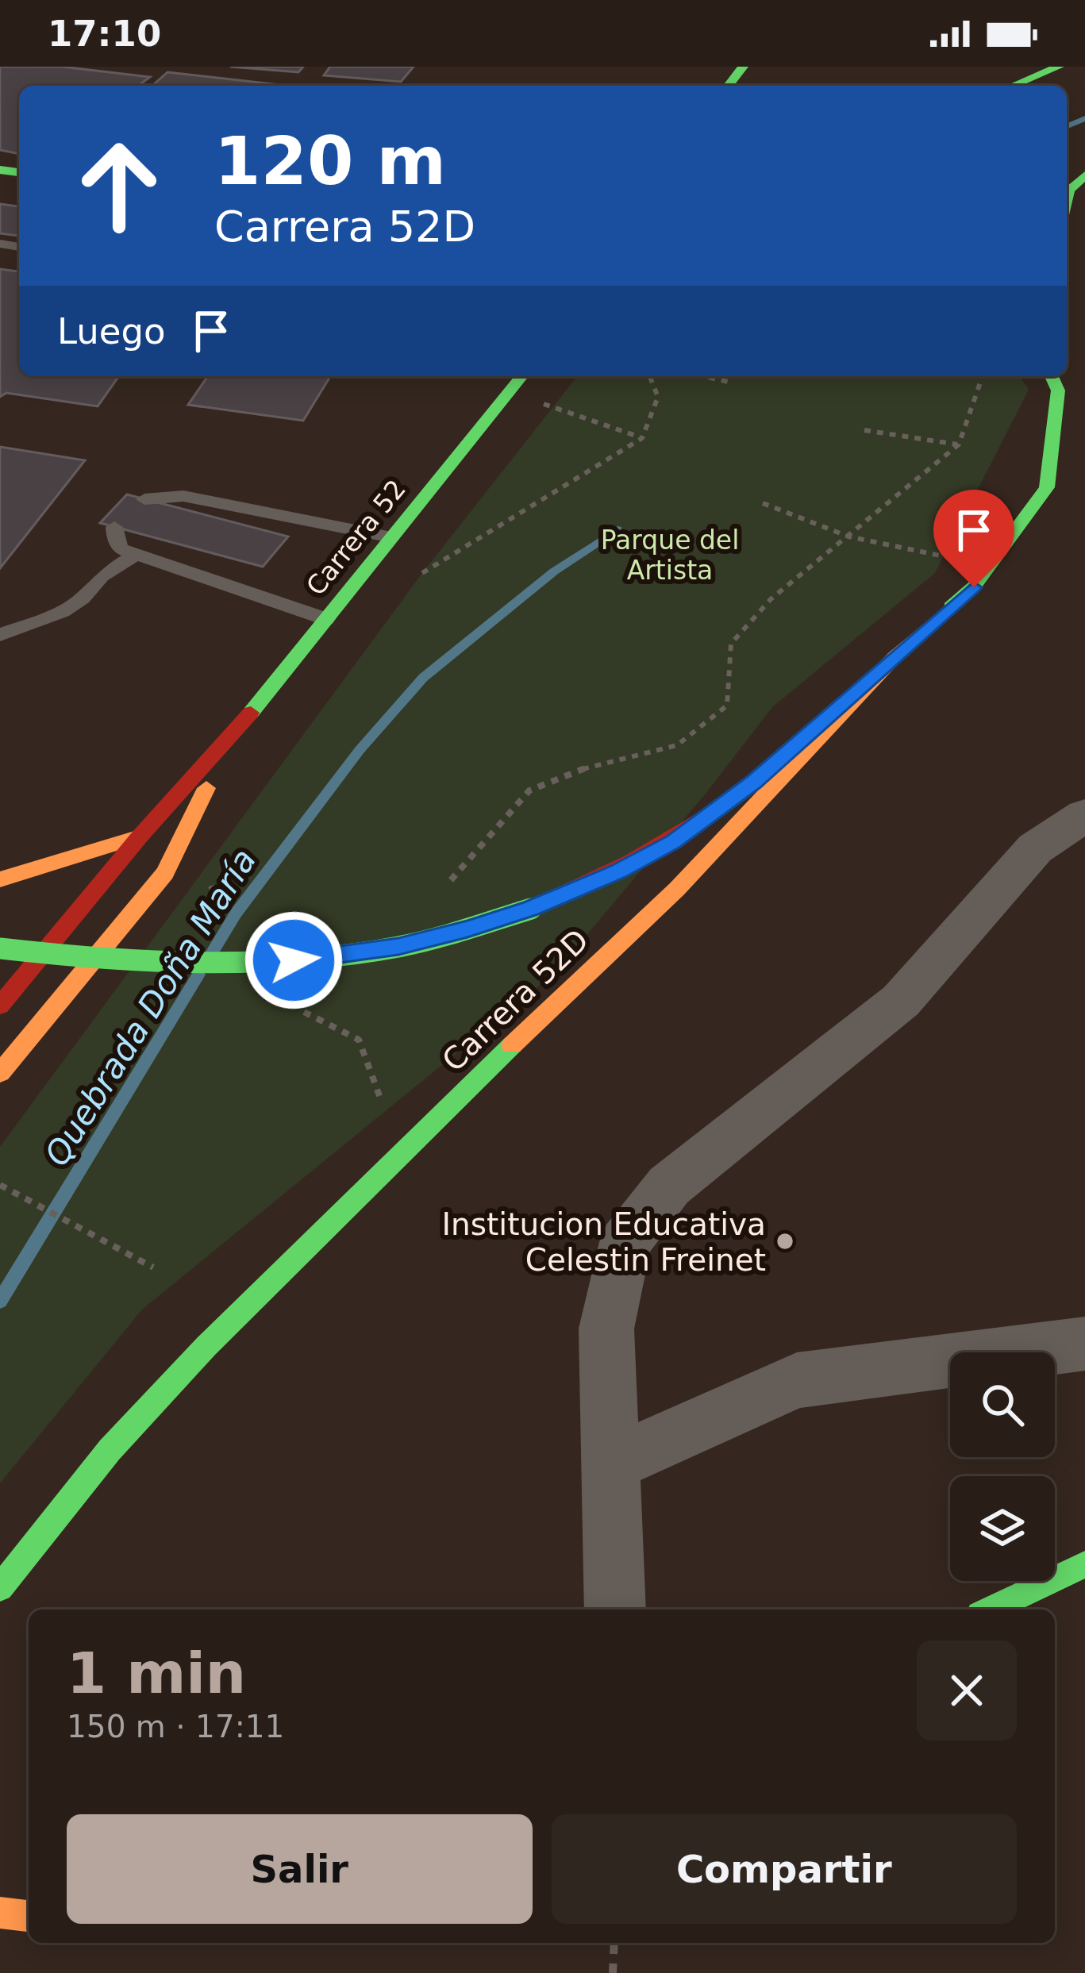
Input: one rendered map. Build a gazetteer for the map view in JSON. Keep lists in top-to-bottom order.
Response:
{
  "streets": {
    "main road": ["Carrera 52", "Carrera 52D"]
  },
  "water": ["Quebrada Doña María"],
  "parks": ["Parque del Artista"],
  "places": ["Institucion Educativa Celestin Freinet"],
  "page": {
    "status": "17:10",
    "turn": ["120 m", "Carrera 52D"],
    "then": "Luego",
    "heading": ["1 min", "150 m · 17:11"],
    "buttons": ["Salir", "Compartir"]
  }
}
